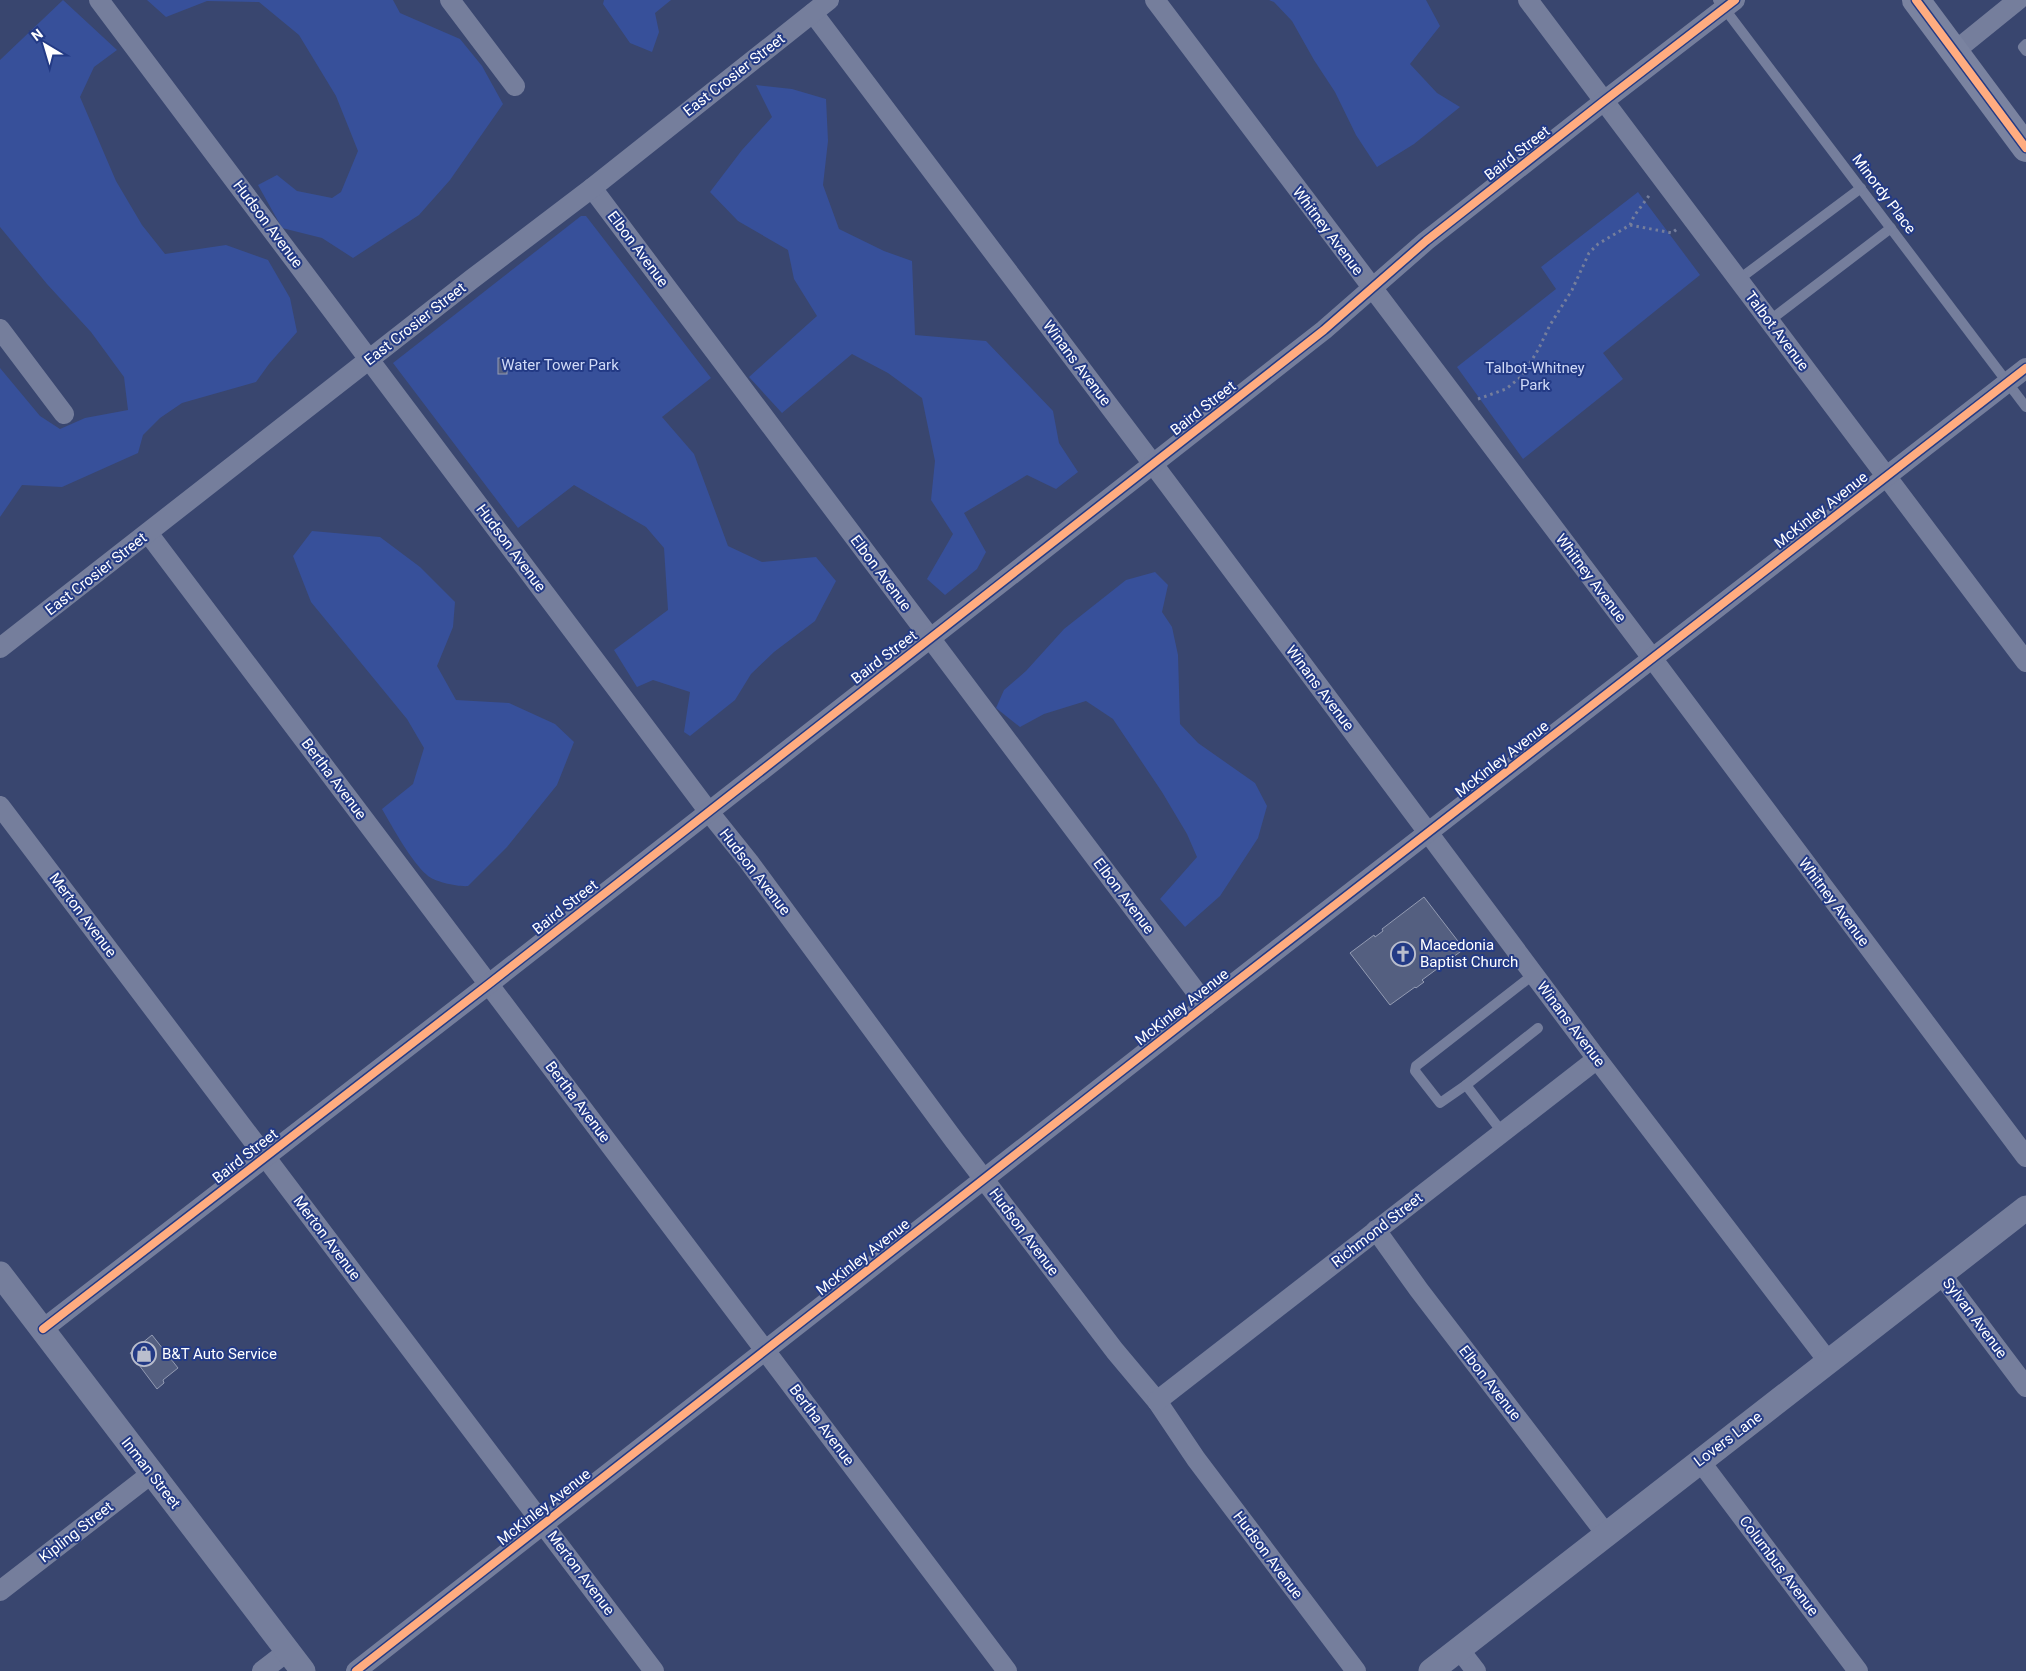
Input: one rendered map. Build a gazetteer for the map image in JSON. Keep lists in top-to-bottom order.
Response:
{
  "streets": {
    "street": [
      "East Crosier Street",
      "Baird Street",
      "Hudson Avenue",
      "Whitney Avenue",
      "Elbon Avenue",
      "Talbot Avenue",
      "Winans Avenue",
      "McKinley Avenue",
      "Bertha Avenue",
      "Merton Avenue",
      "Richmond Street",
      "Sylvan Avenue",
      "Lovers Lane",
      "Inman Street",
      "Kipling Street",
      "Columbus Avenue"
    ],
    "lane": ["Minordy Place"]
  },
  "crossings": [
    ["East Crosier Street", "Hudson Avenue"],
    ["East Crosier Street", "Elbon Avenue"],
    ["East Crosier Street", "Winans Avenue"],
    ["East Crosier Street", "Bertha Avenue"],
    ["Baird Street", "Minordy Place"],
    ["Baird Street", "Hudson Avenue"],
    ["Baird Street", "Whitney Avenue"],
    ["Baird Street", "Elbon Avenue"],
    ["Baird Street", "Talbot Avenue"],
    ["Baird Street", "Winans Avenue"],
    ["Baird Street", "Bertha Avenue"],
    ["Baird Street", "Merton Avenue"],
    ["Baird Street", "Inman Street"],
    ["Minordy Place", "McKinley Avenue"],
    ["Hudson Avenue", "McKinley Avenue"],
    ["Hudson Avenue", "Richmond Street"],
    ["Whitney Avenue", "McKinley Avenue"],
    ["Elbon Avenue", "McKinley Avenue"],
    ["Elbon Avenue", "Richmond Street"],
    ["Elbon Avenue", "Lovers Lane"],
    ["Talbot Avenue", "McKinley Avenue"],
    ["Winans Avenue", "McKinley Avenue"],
    ["Winans Avenue", "Richmond Street"],
    ["Winans Avenue", "Lovers Lane"],
    ["McKinley Avenue", "Bertha Avenue"],
    ["McKinley Avenue", "Merton Avenue"],
    ["Sylvan Avenue", "Lovers Lane"],
    ["Lovers Lane", "Columbus Avenue"],
    ["Inman Street", "Kipling Street"]
  ],
  "parks": ["Water Tower Park", "Talbot-Whitney Park"],
  "places": {
    "church": ["Macedonia Baptist Church"],
    "shop": ["B&T Auto Service"]
  },
  "north": "top left"
}
